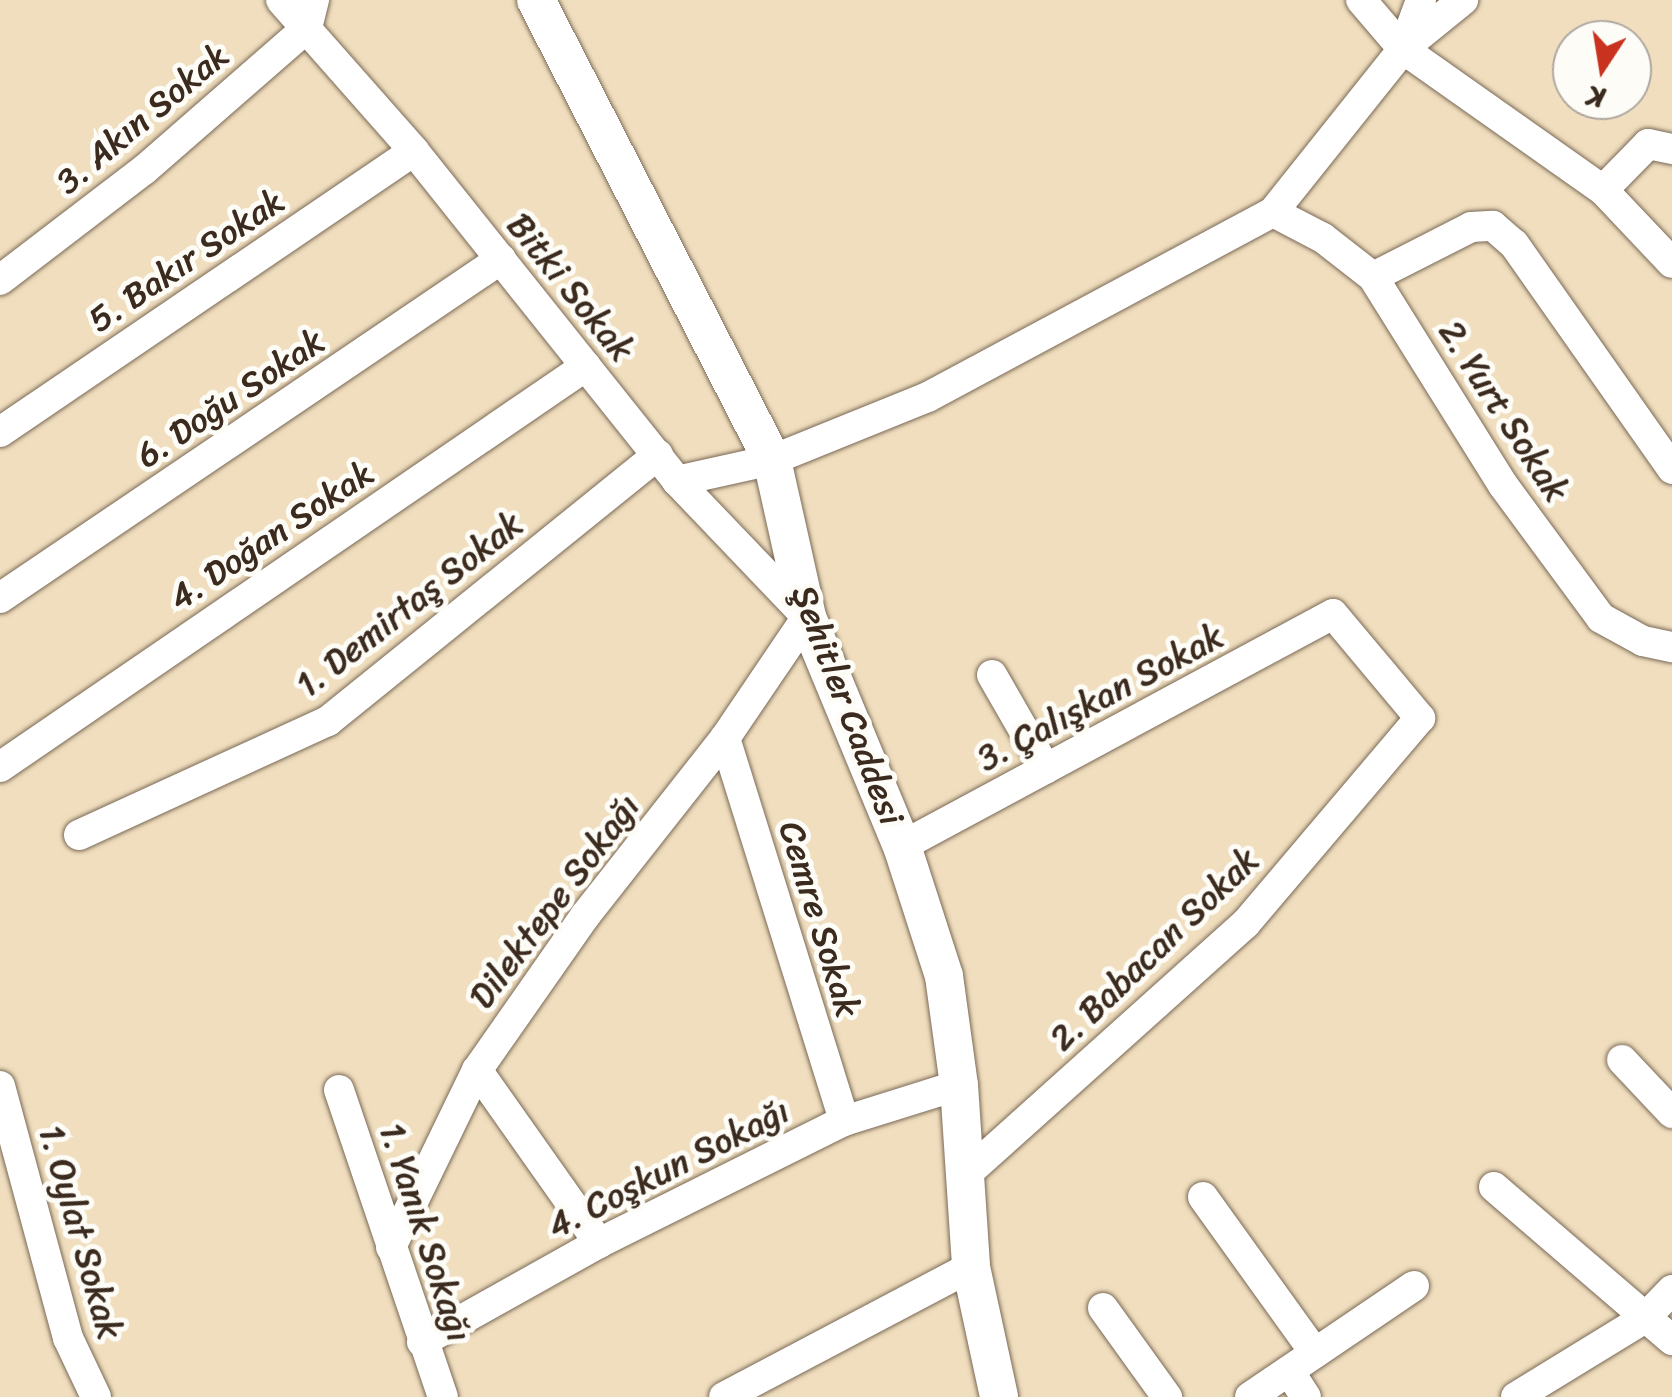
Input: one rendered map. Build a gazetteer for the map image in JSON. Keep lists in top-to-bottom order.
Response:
{
  "streets": {
    "street": [
      "3. Akın Sokak",
      "5. Bakır Sokak",
      "Bitki Sokak",
      "6. Doğu Sokak",
      "2. Yurt Sokak",
      "4. Doğan Sokak",
      "1. Demirtaş Sokak",
      "3. Çalışkan Sokak",
      "Şehitler Caddesi",
      "Dilektepe Sokağı",
      "Cemre Sokak",
      "2. Babacan Sokak",
      "4. Coşkun Sokağı",
      "1. Oylat Sokak",
      "1. Yanık Sokağı"
    ]
  },
  "crossings": [
    ["3. Akın Sokak", "Bitki Sokak"],
    ["5. Bakır Sokak", "Bitki Sokak"],
    ["Bitki Sokak", "6. Doğu Sokak"],
    ["Bitki Sokak", "4. Doğan Sokak"],
    ["Bitki Sokak", "1. Demirtaş Sokak"],
    ["Bitki Sokak", "Şehitler Caddesi"],
    ["Bitki Sokak", "Dilektepe Sokağı"],
    ["3. Çalışkan Sokak", "Şehitler Caddesi"],
    ["3. Çalışkan Sokak", "2. Babacan Sokak"],
    ["Şehitler Caddesi", "Dilektepe Sokağı"],
    ["Şehitler Caddesi", "2. Babacan Sokak"],
    ["Şehitler Caddesi", "4. Coşkun Sokağı"],
    ["Dilektepe Sokağı", "Cemre Sokak"],
    ["Dilektepe Sokağı", "1. Yanık Sokağı"],
    ["Cemre Sokak", "4. Coşkun Sokağı"],
    ["4. Coşkun Sokağı", "1. Yanık Sokağı"]
  ],
  "north": "bottom"
}
